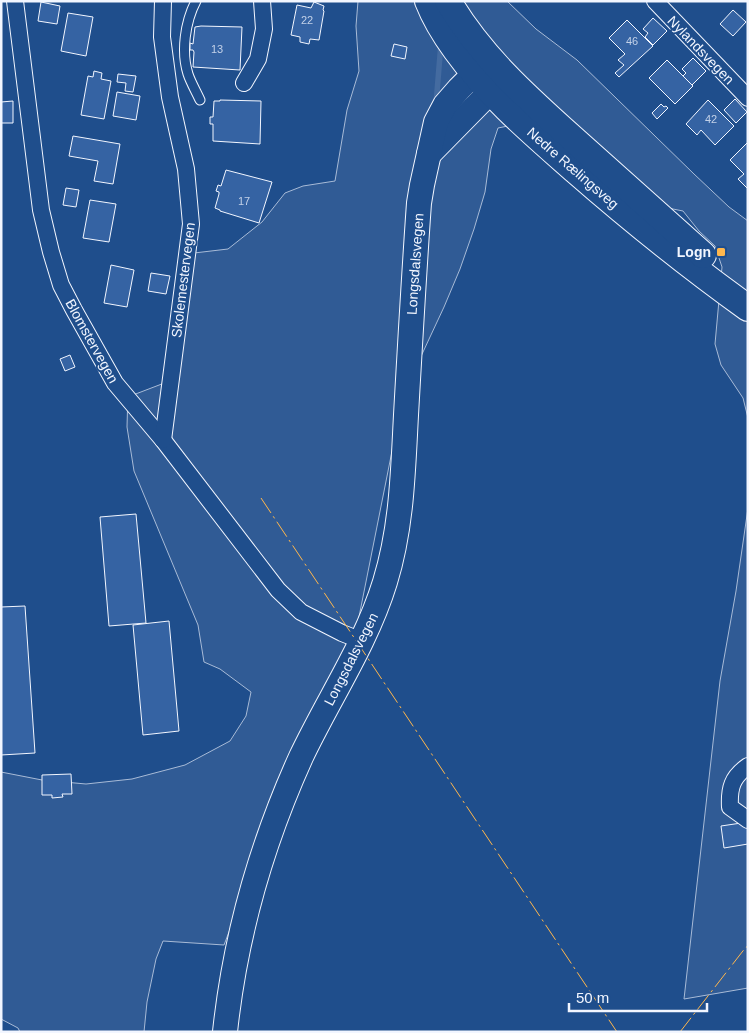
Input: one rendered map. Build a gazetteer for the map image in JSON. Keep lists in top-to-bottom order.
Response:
{
  "streets": {
    "main road": ["Nedre Rælingsveg", "Longsdalsvegen"],
    "street": ["Nylandsvegen", "Skolemestervegen", "Blomstervegen"]
  },
  "crossings": [
    ["Nedre Rælingsveg", "Longsdalsvegen"],
    ["Longsdalsvegen", "Blomstervegen"],
    ["Skolemestervegen", "Blomstervegen"]
  ],
  "places": {
    "transit": ["Logn"]
  },
  "house_numbers": [
    "22",
    "46",
    "13",
    "42",
    "17"
  ],
  "scale_bar": "50 m"
}
